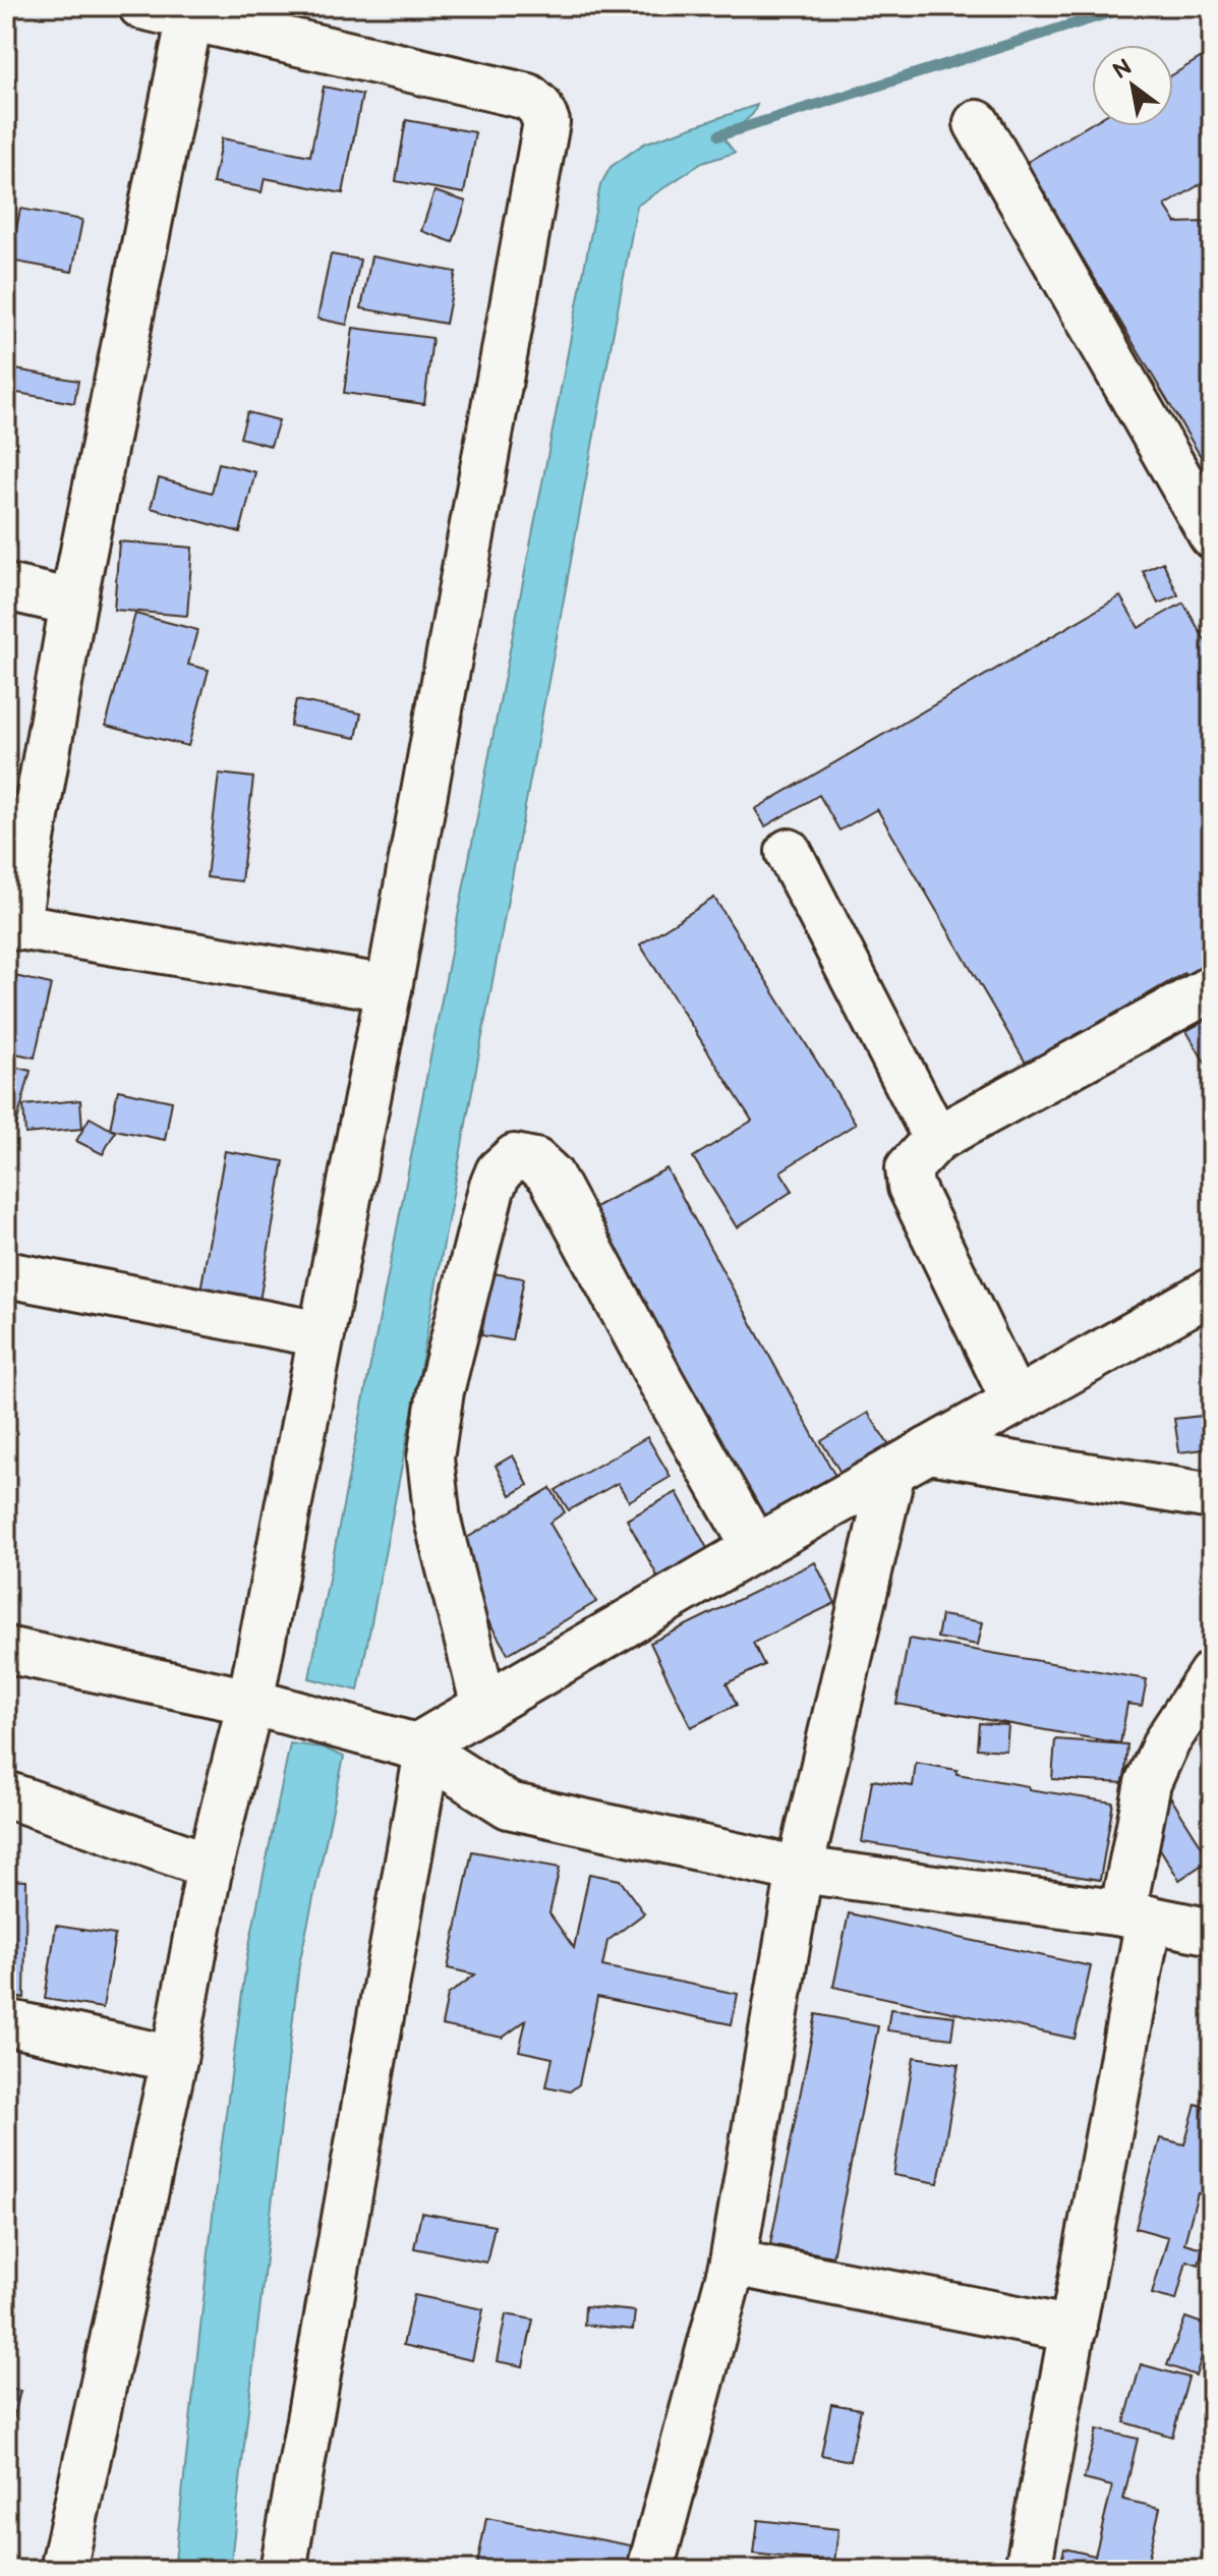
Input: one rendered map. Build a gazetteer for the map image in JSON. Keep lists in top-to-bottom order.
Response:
{
  "north": "top left"
}
